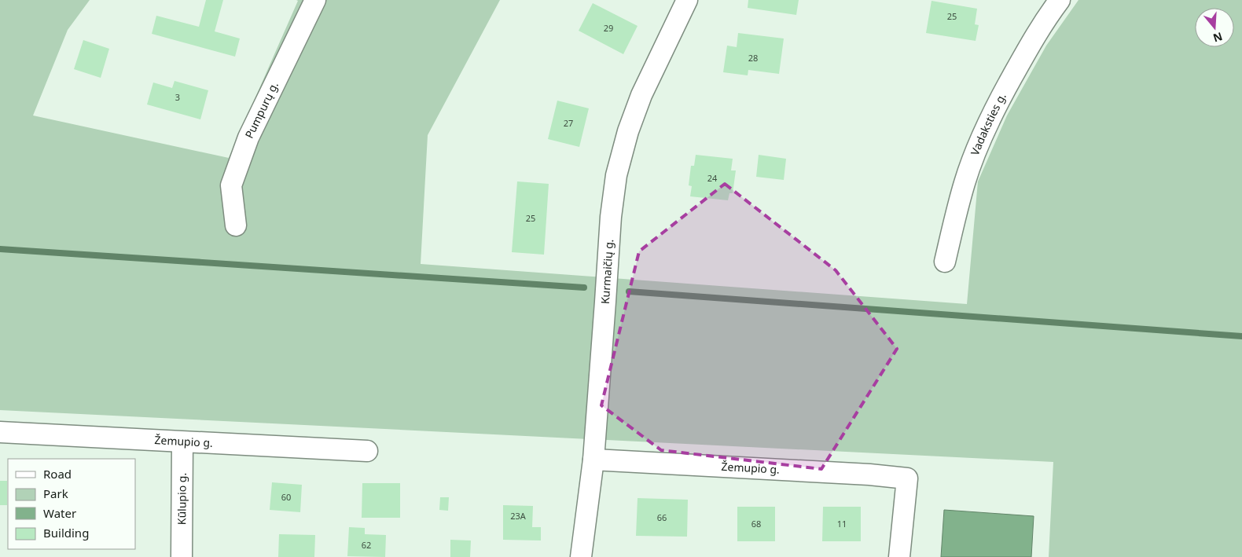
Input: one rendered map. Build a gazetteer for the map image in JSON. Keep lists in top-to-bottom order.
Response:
{
  "streets": {
    "street": [
      "Pumpurų g.",
      "Vadaksties g.",
      "Kurmaičių g.",
      "Žemupio g.",
      "Kūlupio g."
    ]
  },
  "crossings": [
    ["Kurmaičių g.", "Žemupio g."],
    ["Žemupio g.", "Kūlupio g."]
  ],
  "house_numbers": [
    "25",
    "29",
    "28",
    "3",
    "27",
    "24",
    "25",
    "60",
    "23A",
    "66",
    "68",
    "11",
    "62"
  ],
  "legend": [
    "Road",
    "Park",
    "Water",
    "Building"
  ],
  "north": "bottom"
}
